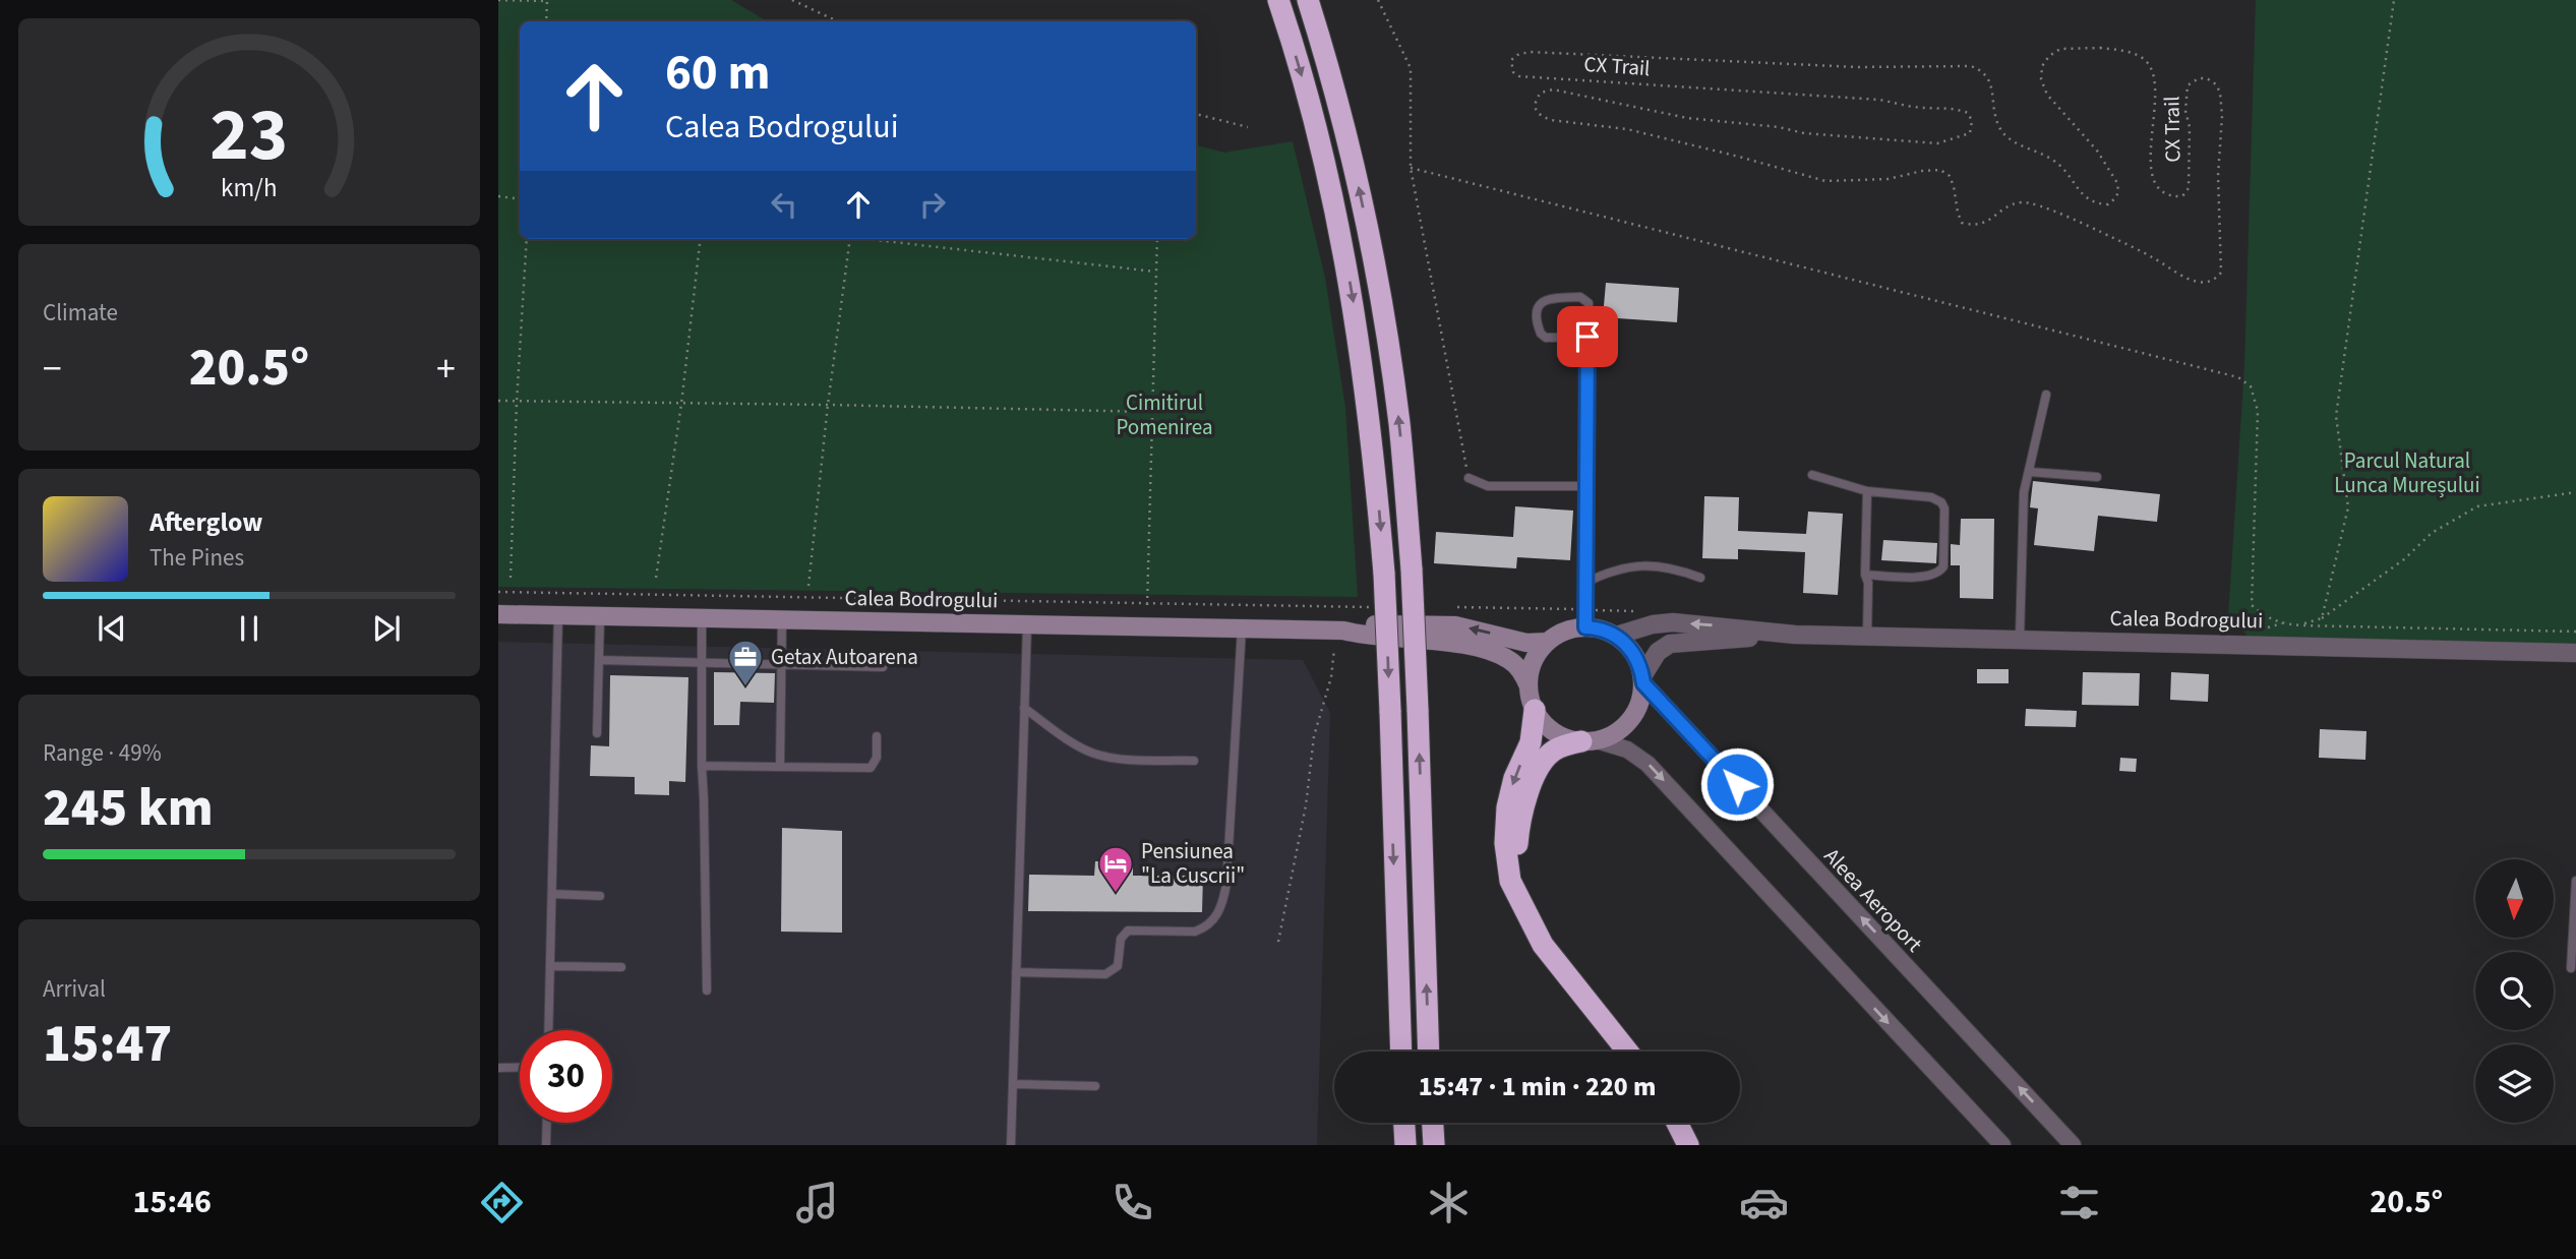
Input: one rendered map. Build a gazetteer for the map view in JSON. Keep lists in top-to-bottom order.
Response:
{
  "streets": {
    "main road": ["Calea Bodrogului"],
    "street": ["Aleea Aeroport"],
    "path": ["CX Trail"]
  },
  "crossings": [
    ["Calea Bodrogului", "Aleea Aeroport"]
  ],
  "parks": ["Cimitirul Pomenirea", "Parcul Natural Lunca Mureșului"],
  "places": {
    "office": ["Getax Autoarena"],
    "hotel": ["Pensiunea \"La Cuscrii\""]
  },
  "north": "bottom",
  "page": {
    "turn": ["60 m", "Calea Bodrogului"],
    "tile": [
      "Climate",
      ["Range · 49%", "245 km"],
      ["Arrival", "15:47"]
    ],
    "heat": ["−", "20.5°", "+"],
    "song": ["Afterglow", "The Pines"],
    "limit": "30",
    "trip": "15:47 · 1 min · 220 m",
    "tabs": ["15:46", "20.5°"],
    "gauge": ["23", "km/h"]
  }
}
